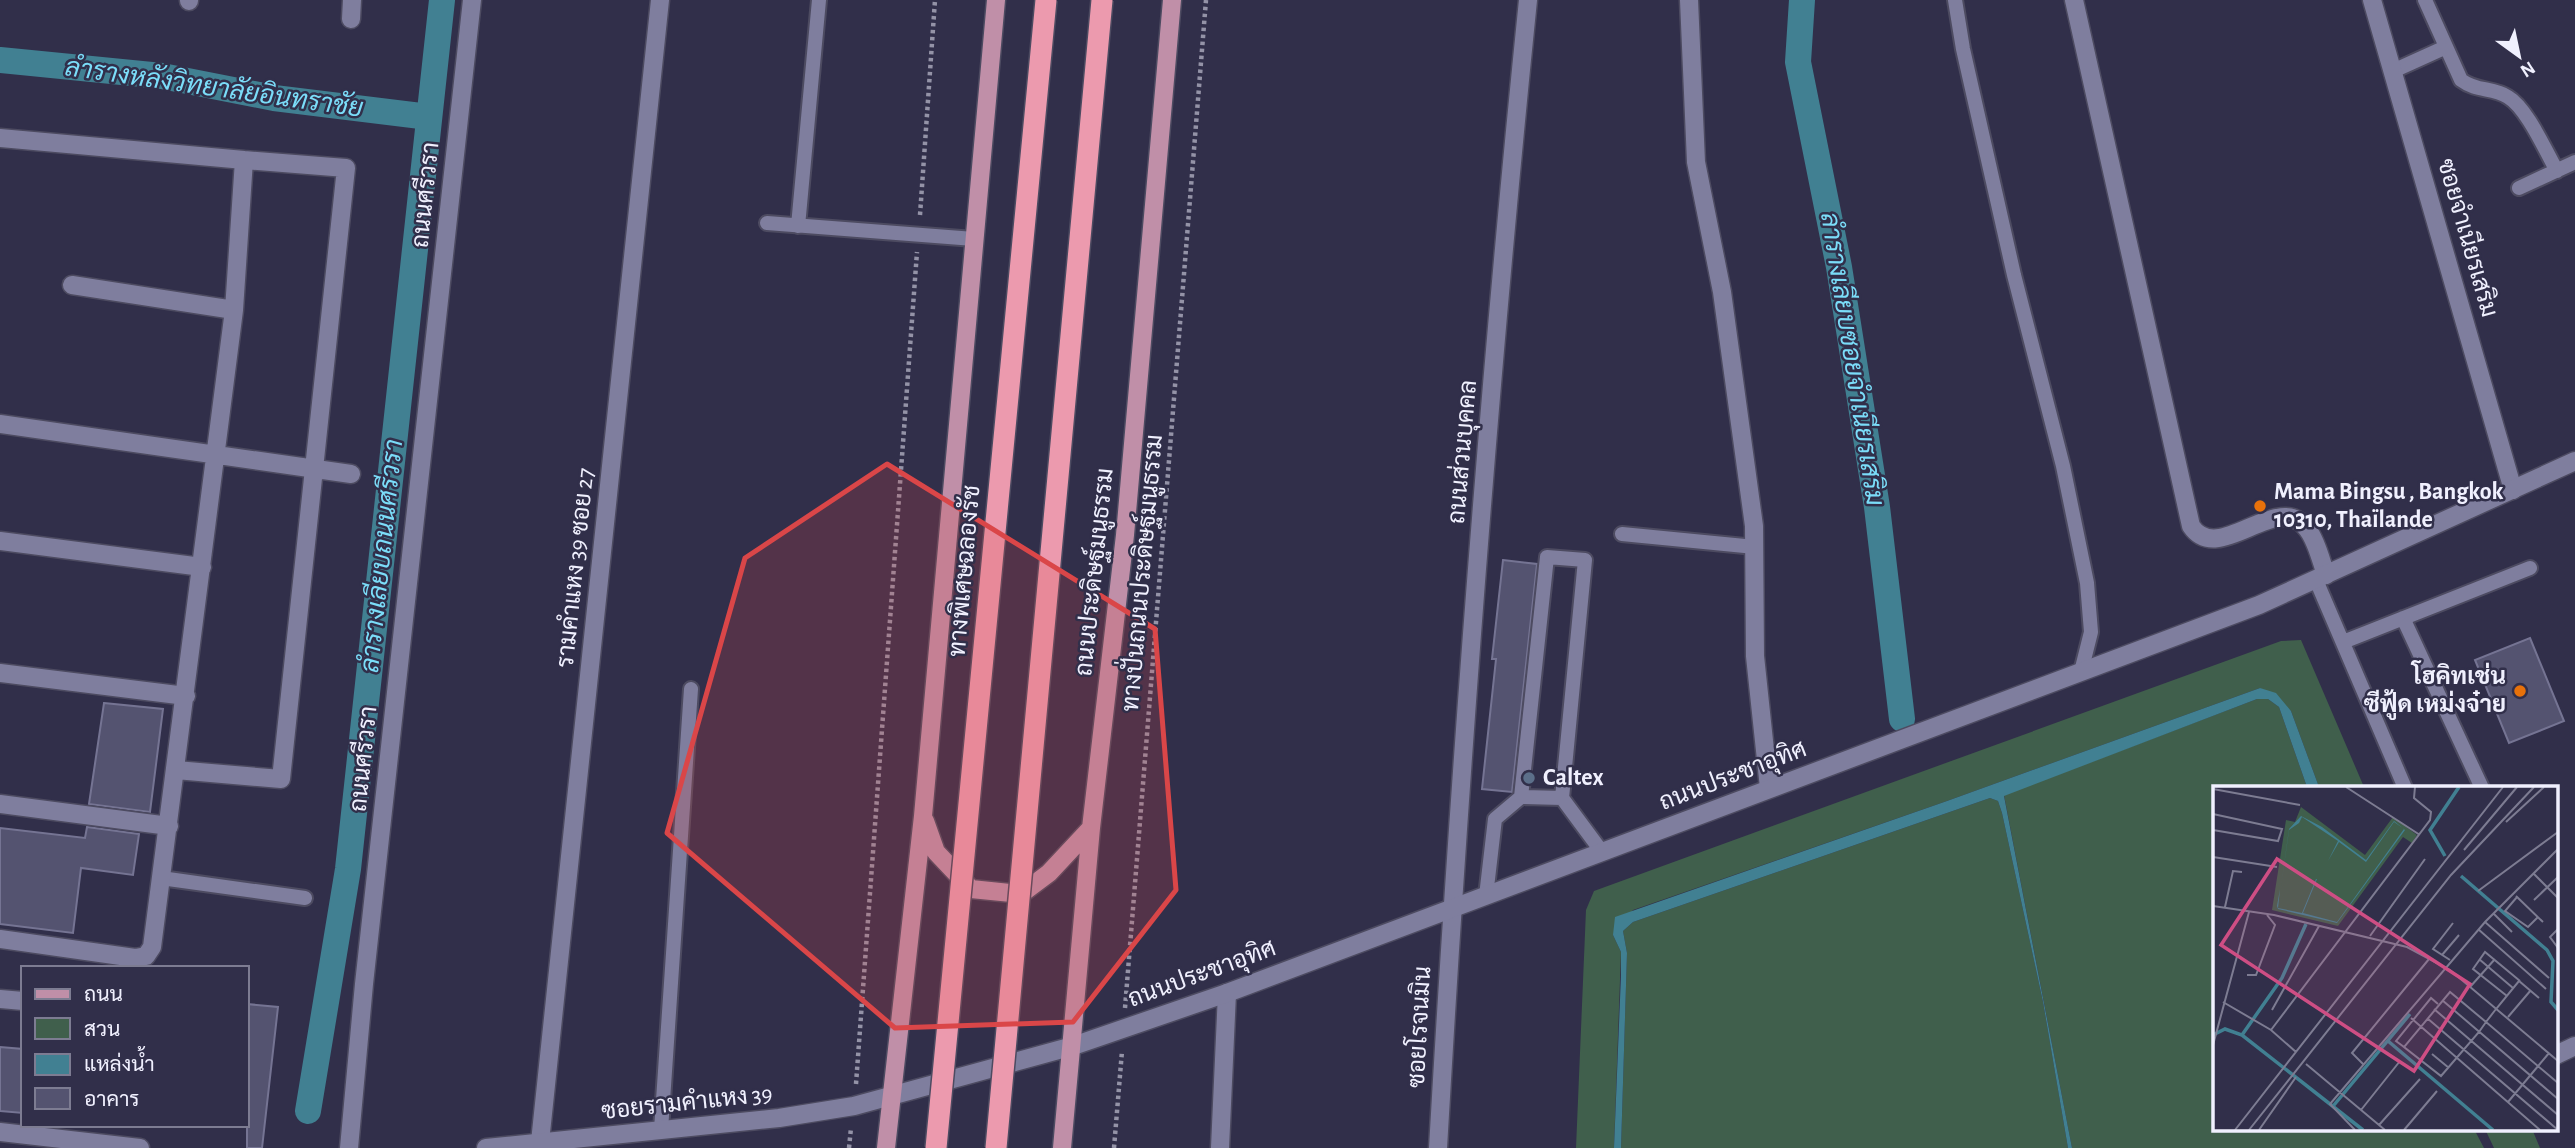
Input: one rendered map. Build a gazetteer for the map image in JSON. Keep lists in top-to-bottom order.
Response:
{
  "streets": {
    "highway": ["ทางพิเศษฉลองรัช"],
    "main road": ["ถนนประดิษฐ์มนูธรรม"],
    "street": [
      "ถนนศรีวรา",
      "ซอยจำเนียรเสริม",
      "ถนนส่วนบุคคล",
      "รามคำแหง 39 ซอย 27",
      "ถนนประชาอุทิศ",
      "ซอยโรจนมิน",
      "ซอยรามคำแหง 39"
    ],
    "path": ["ทางปั่นถนนประดิษฐ์มนูธรรม"]
  },
  "crossings": [
    ["ซอยจำเนียรเสริม", "ถนนประชาอุทิศ"],
    ["ถนนส่วนบุคคล", "ถนนประชาอุทิศ"],
    ["ถนนส่วนบุคคล", "ซอยโรจนมิน"],
    ["รามคำแหง 39 ซอย 27", "ซอยรามคำแหง 39"],
    ["ถนนประดิษฐ์มนูธรรม", "ถนนประชาอุทิศ"],
    ["ทางปั่นถนนประดิษฐ์มนูธรรม", "ถนนประชาอุทิศ"],
    ["ถนนประชาอุทิศ", "ซอยโรจนมิน"],
    ["ถนนประชาอุทิศ", "ซอยรามคำแหง 39"]
  ],
  "water": ["ลำรางหลังวิทยาลัยอินทราชัย", "ลำรางเลียบซอยจำเนียรเสริม", "ลำรางเลียบถนนศรีวรา"],
  "places": ["Mama Bingsu , Bangkok 10310, Thaïlande", "โฮคิทเช่น ซีฟู้ด เหม่งจ๋าย", "Caltex"],
  "legend": [
    "ถนน",
    "สวน",
    "แหล่งน้ำ",
    "อาคาร"
  ],
  "north": "bottom right"
}
